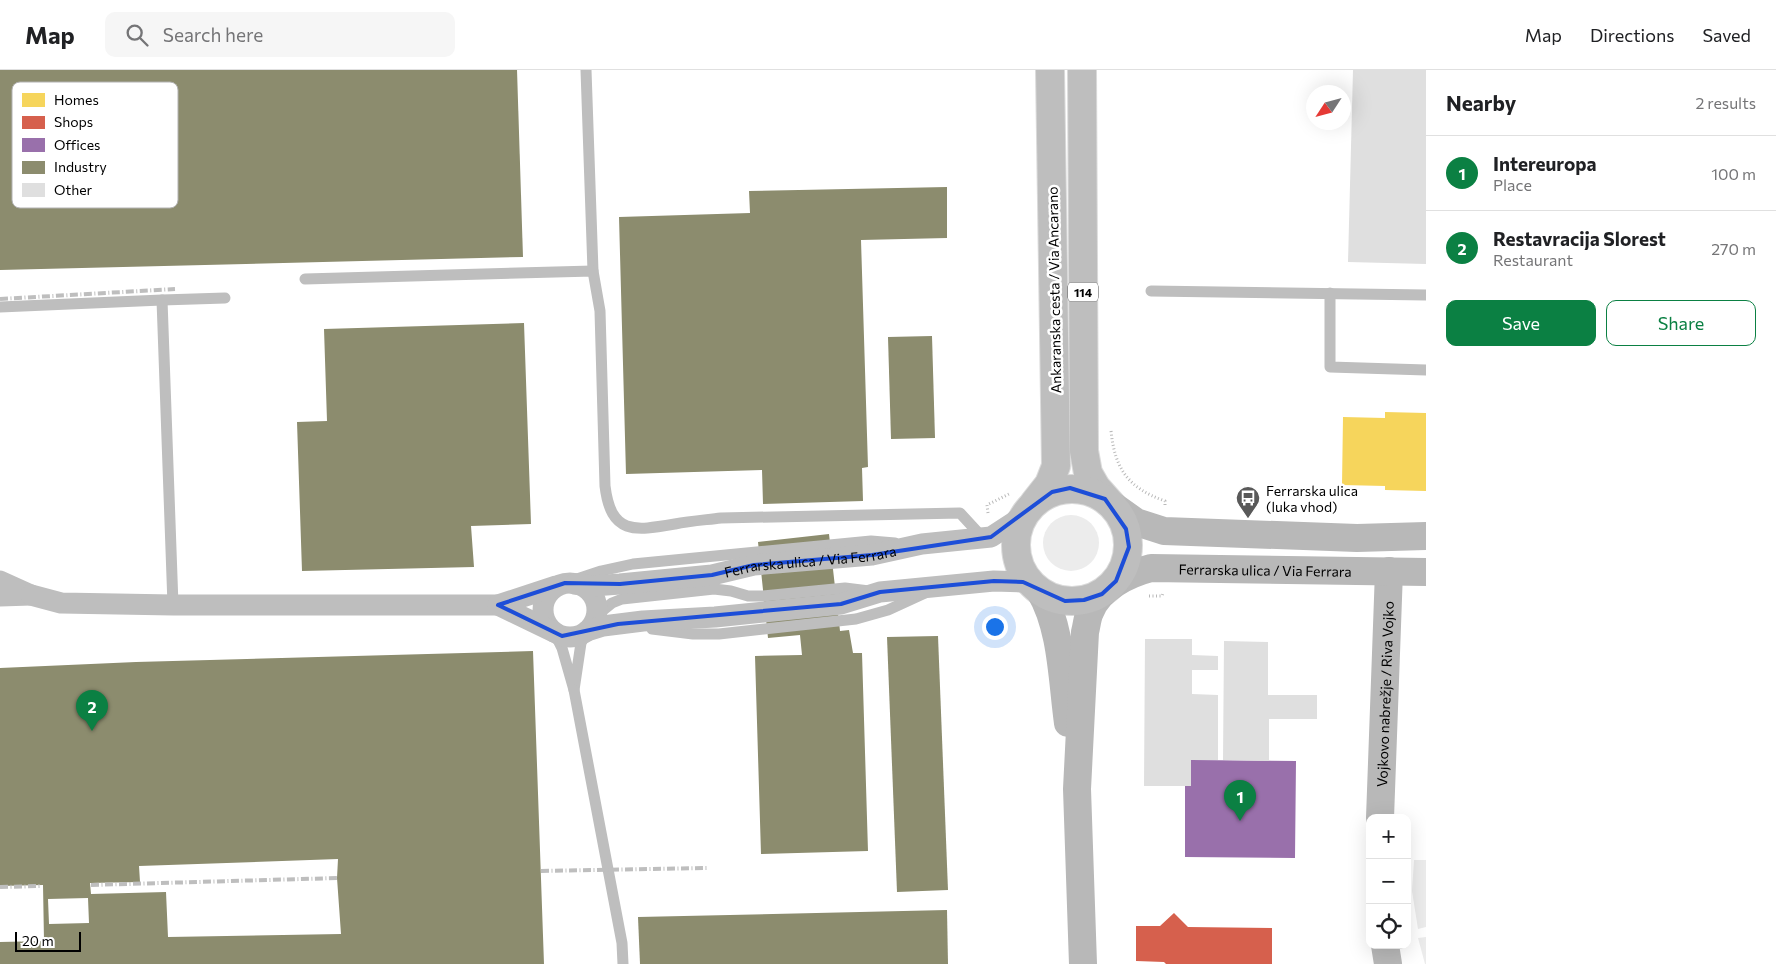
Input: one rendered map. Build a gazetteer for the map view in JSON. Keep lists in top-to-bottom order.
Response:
{
  "streets": {
    "main road": ["Ankaranska cesta / Via Ancarano", "114"],
    "street": ["Ferrarska ulica / Via Ferrara", "Vojkovo nabrežje / Riva Vojko"]
  },
  "crossings": [
    ["Ankaranska cesta / Via Ancarano", "114"],
    ["Ankaranska cesta / Via Ancarano", "Ferrarska ulica / Via Ferrara"],
    ["114", "Ferrarska ulica / Via Ferrara"],
    ["Ferrarska ulica / Via Ferrara", "Vojkovo nabrežje / Riva Vojko"]
  ],
  "places": {
    "bus stop": ["Ferrarska ulica (luka vhod)"]
  },
  "legend": [
    "Homes",
    "Shops",
    "Offices",
    "Industry",
    "Other"
  ],
  "scale_bar": "20 m",
  "north": "bottom left",
  "page": {
    "header": "Map",
    "search": "Search here",
    "nav": ["Map", "Directions", "Saved"],
    "heading": ["Nearby", "2 results"],
    "list": [
      {
        "mark": "1",
        "name": "Intereuropa",
        "note": "Place",
        "value": "100 m"
      },
      {
        "mark": "2",
        "name": "Restavracija Slorest",
        "note": "Restaurant",
        "value": "270 m"
      }
    ],
    "buttons": ["Save", "Share"],
    "pins": ["2", "1"],
    "map_buttons": ["+", "−"],
    "scale": "20 m"
  }
}
